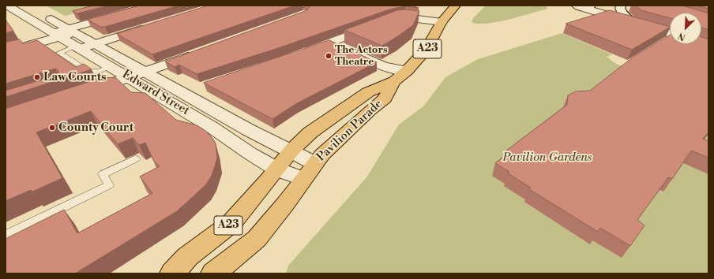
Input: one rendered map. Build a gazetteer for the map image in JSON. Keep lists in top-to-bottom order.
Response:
{
  "streets": {
    "highway": ["A23", "Pavilion Parade"],
    "street": ["Edward Street"]
  },
  "crossings": [
    ["A23", "Edward Street"],
    ["A23", "Pavilion Parade"],
    ["Edward Street", "Pavilion Parade"]
  ],
  "parks": ["Pavilion Gardens"],
  "places": ["The Actors Theatre", "Law Courts", "County Court"],
  "north": "bottom left"
}
